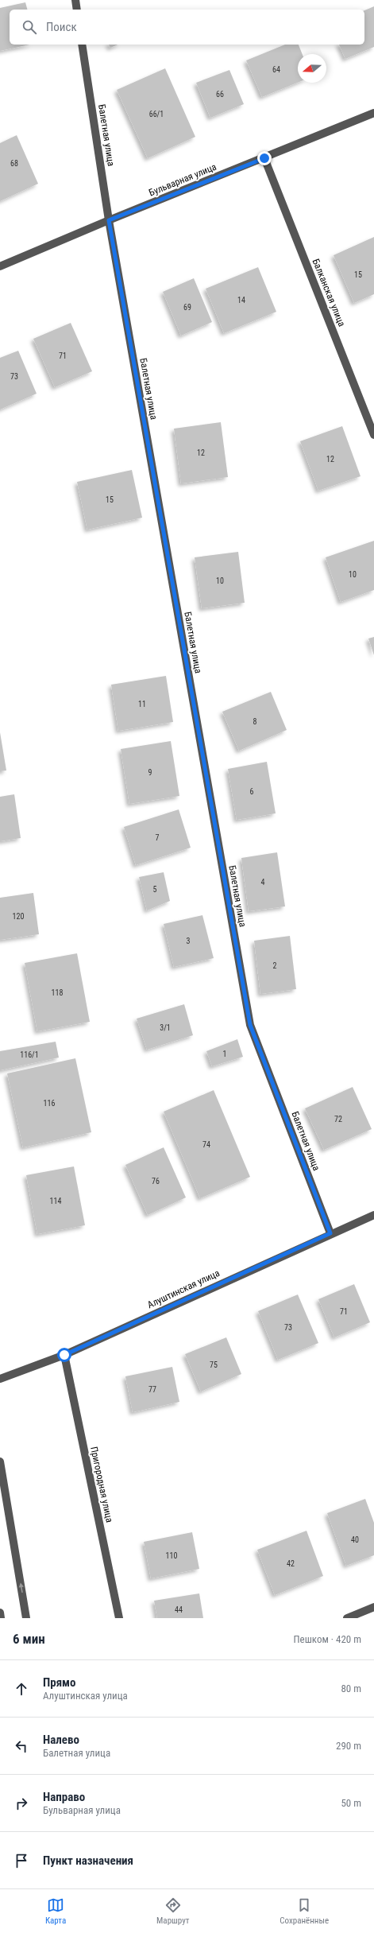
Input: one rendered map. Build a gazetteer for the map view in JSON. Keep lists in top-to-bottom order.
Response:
{
  "streets": {
    "street": [
      "Балетная улица",
      "Бульварная улица",
      "Балканская улица",
      "Алуштинская улица",
      "Пригородная улица"
    ]
  },
  "crossings": [
    ["Балетная улица", "Бульварная улица"],
    ["Балетная улица", "Алуштинская улица"],
    ["Бульварная улица", "Балканская улица"],
    ["Алуштинская улица", "Пригородная улица"]
  ],
  "house_numbers": [
    "64",
    "66",
    "66/1",
    "68",
    "15",
    "14",
    "69",
    "71",
    "73",
    "12",
    "12",
    "15",
    "10",
    "10",
    "11",
    "8",
    "9",
    "6",
    "7",
    "4",
    "5",
    "120",
    "3",
    "2",
    "118",
    "3/1",
    "1",
    "116/1",
    "116",
    "72",
    "74",
    "76",
    "114",
    "71",
    "73",
    "75",
    "77",
    "40",
    "110",
    "42",
    "44"
  ],
  "north": "left",
  "page": {
    "search": "Поиск",
    "heading": ["6 мин", "Пешком · 420 m"],
    "list": [
      ["Прямо", "Алуштинская улица", "80 m"],
      ["Налево", "Балетная улица", "290 m"],
      ["Направо", "Бульварная улица", "50 m"],
      "Пункт назначения"
    ],
    "nav": ["Карта", "Маршрут", "Сохранённые"]
  }
}
